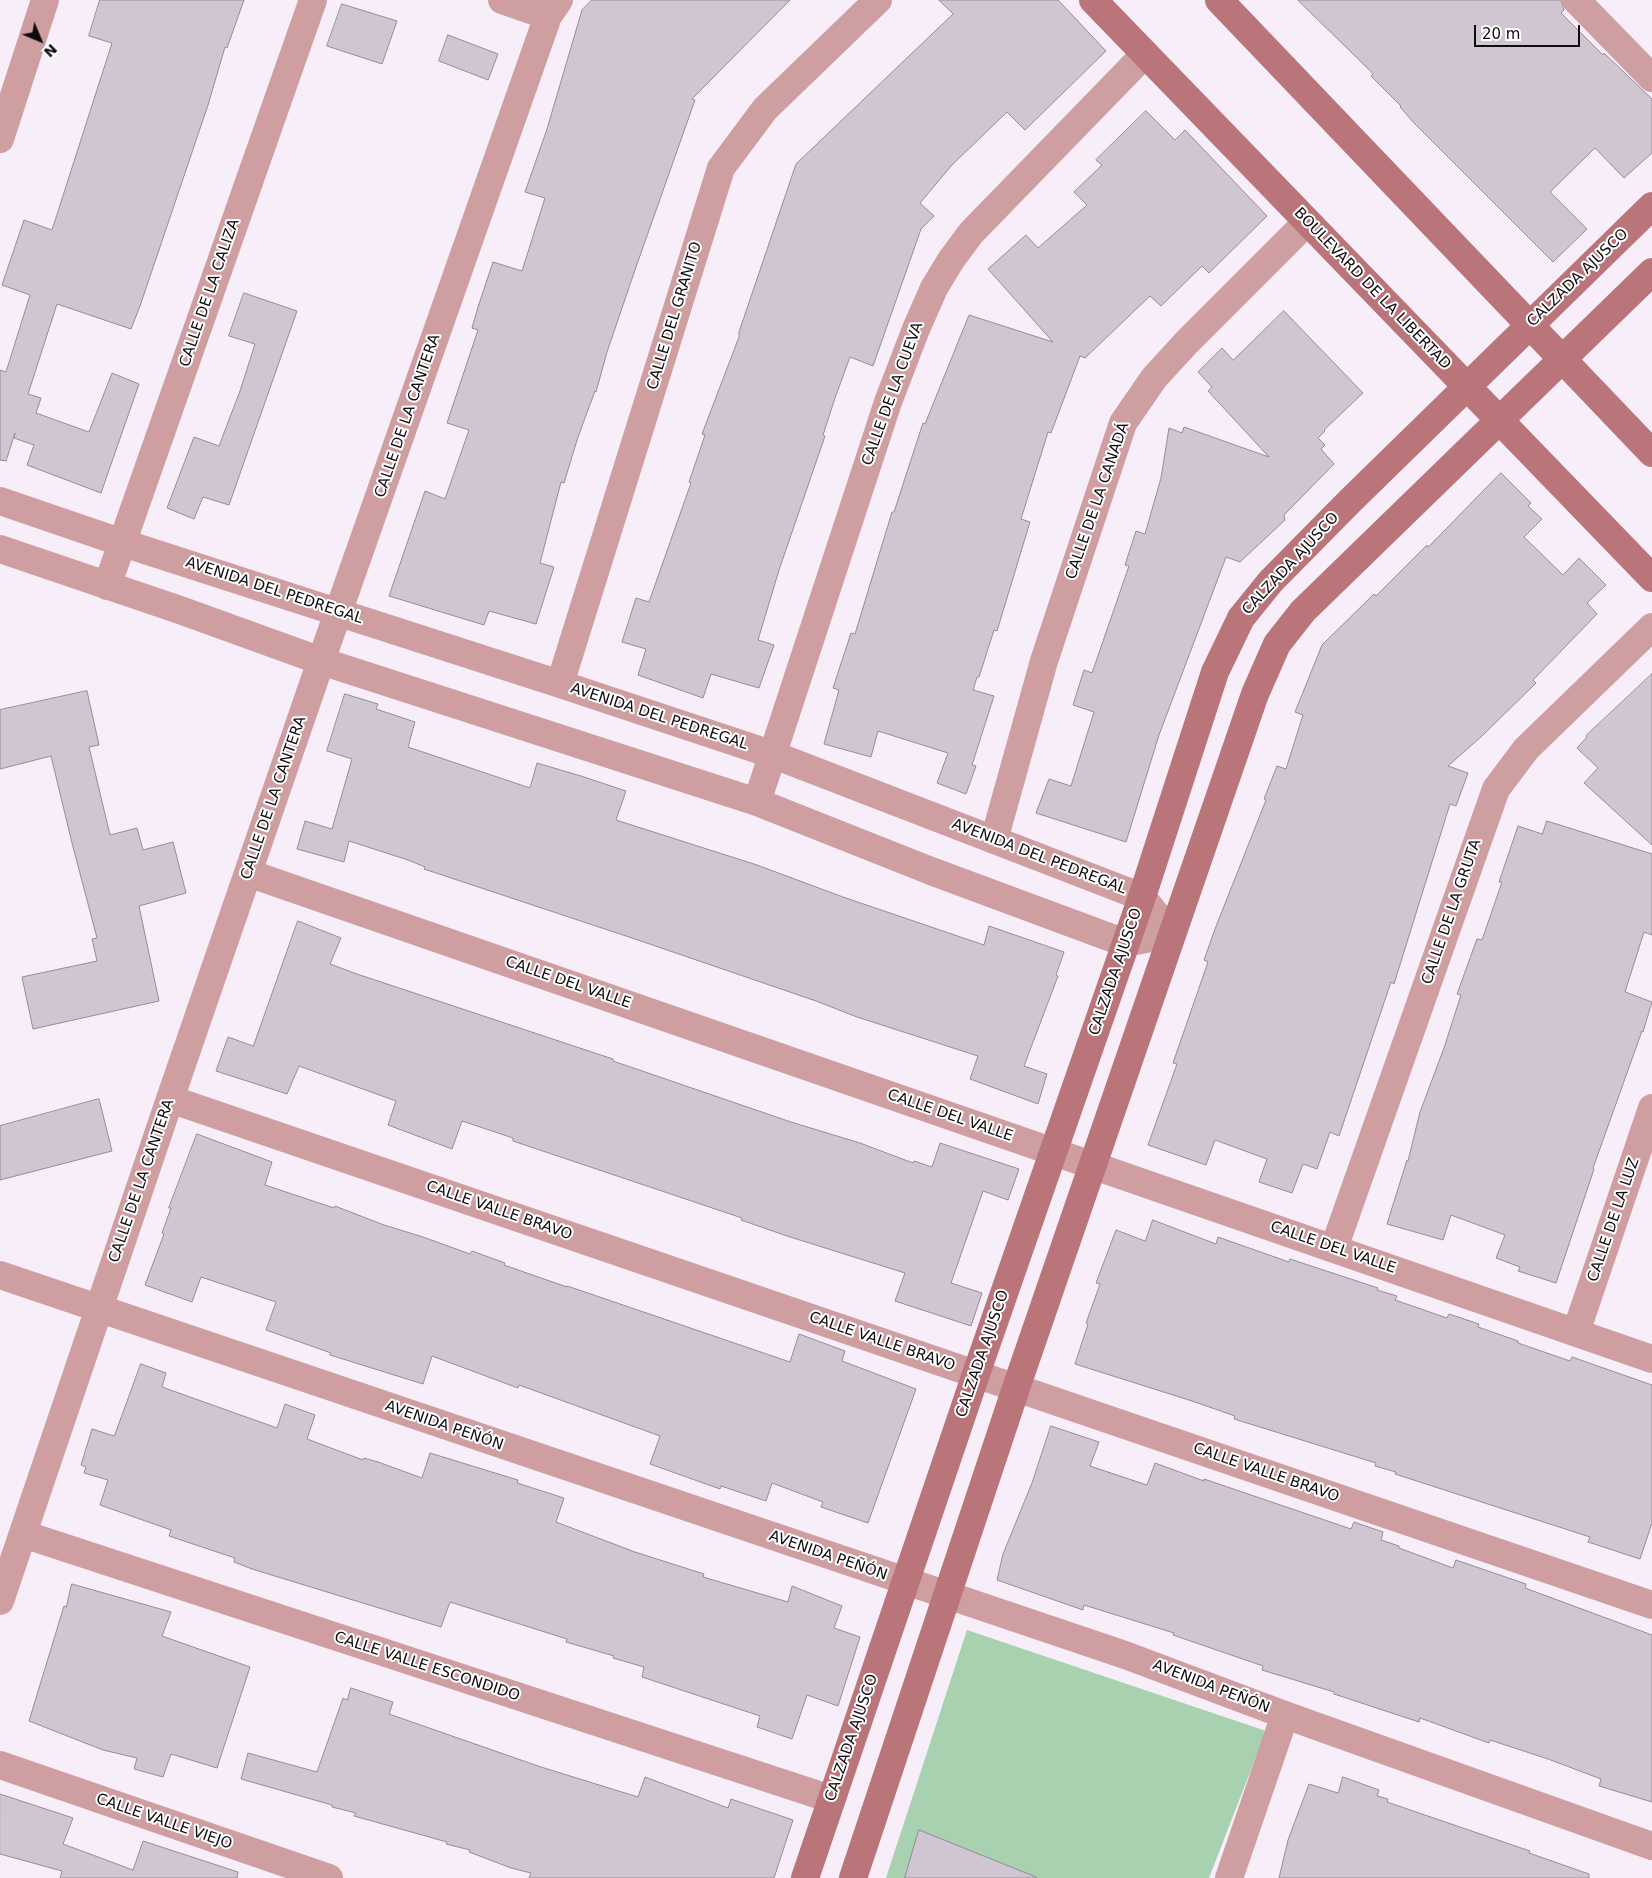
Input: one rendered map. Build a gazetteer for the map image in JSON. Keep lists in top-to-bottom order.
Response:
{
  "streets": {
    "street": [
      "CALZADA AJUSCO",
      "BOULEVARD DE LA LIBERTAD",
      "CALLE DE LA CALIZA",
      "CALLE DEL GRANITO",
      "CALLE DE LA CUEVA",
      "CALLE DE LA CANTERA",
      "CALLE DE LA CANADÁ",
      "AVENIDA DEL PEDREGAL",
      "CALLE DE LA GRUTA",
      "CALLE DEL VALLE",
      "CALLE VALLE BRAVO",
      "CALLE DE LA LUZ",
      "AVENIDA PEÑÓN",
      "CALLE VALLE ESCONDIDO",
      "CALLE VALLE VIEJO"
    ]
  },
  "crossings": [
    ["CALZADA AJUSCO", "BOULEVARD DE LA LIBERTAD"],
    ["CALZADA AJUSCO", "AVENIDA DEL PEDREGAL"],
    ["CALZADA AJUSCO", "CALLE DEL VALLE"],
    ["CALZADA AJUSCO", "CALLE VALLE BRAVO"],
    ["CALZADA AJUSCO", "AVENIDA PEÑÓN"],
    ["CALZADA AJUSCO", "CALLE VALLE ESCONDIDO"],
    ["BOULEVARD DE LA LIBERTAD", "CALLE DE LA CUEVA"],
    ["BOULEVARD DE LA LIBERTAD", "CALLE DE LA CANADÁ"],
    ["CALLE DE LA CALIZA", "AVENIDA DEL PEDREGAL"],
    ["CALLE DEL GRANITO", "AVENIDA DEL PEDREGAL"],
    ["CALLE DE LA CUEVA", "AVENIDA DEL PEDREGAL"],
    ["CALLE DE LA CANTERA", "AVENIDA DEL PEDREGAL"],
    ["CALLE DE LA CANTERA", "CALLE DEL VALLE"],
    ["CALLE DE LA CANTERA", "CALLE VALLE BRAVO"],
    ["CALLE DE LA CANTERA", "AVENIDA PEÑÓN"],
    ["CALLE DE LA CANTERA", "CALLE VALLE ESCONDIDO"],
    ["CALLE DE LA CANADÁ", "AVENIDA DEL PEDREGAL"],
    ["CALLE DE LA GRUTA", "CALLE DEL VALLE"],
    ["CALLE DEL VALLE", "CALLE DE LA LUZ"]
  ],
  "scale_bar": "20 m",
  "north": "bottom right"
}
